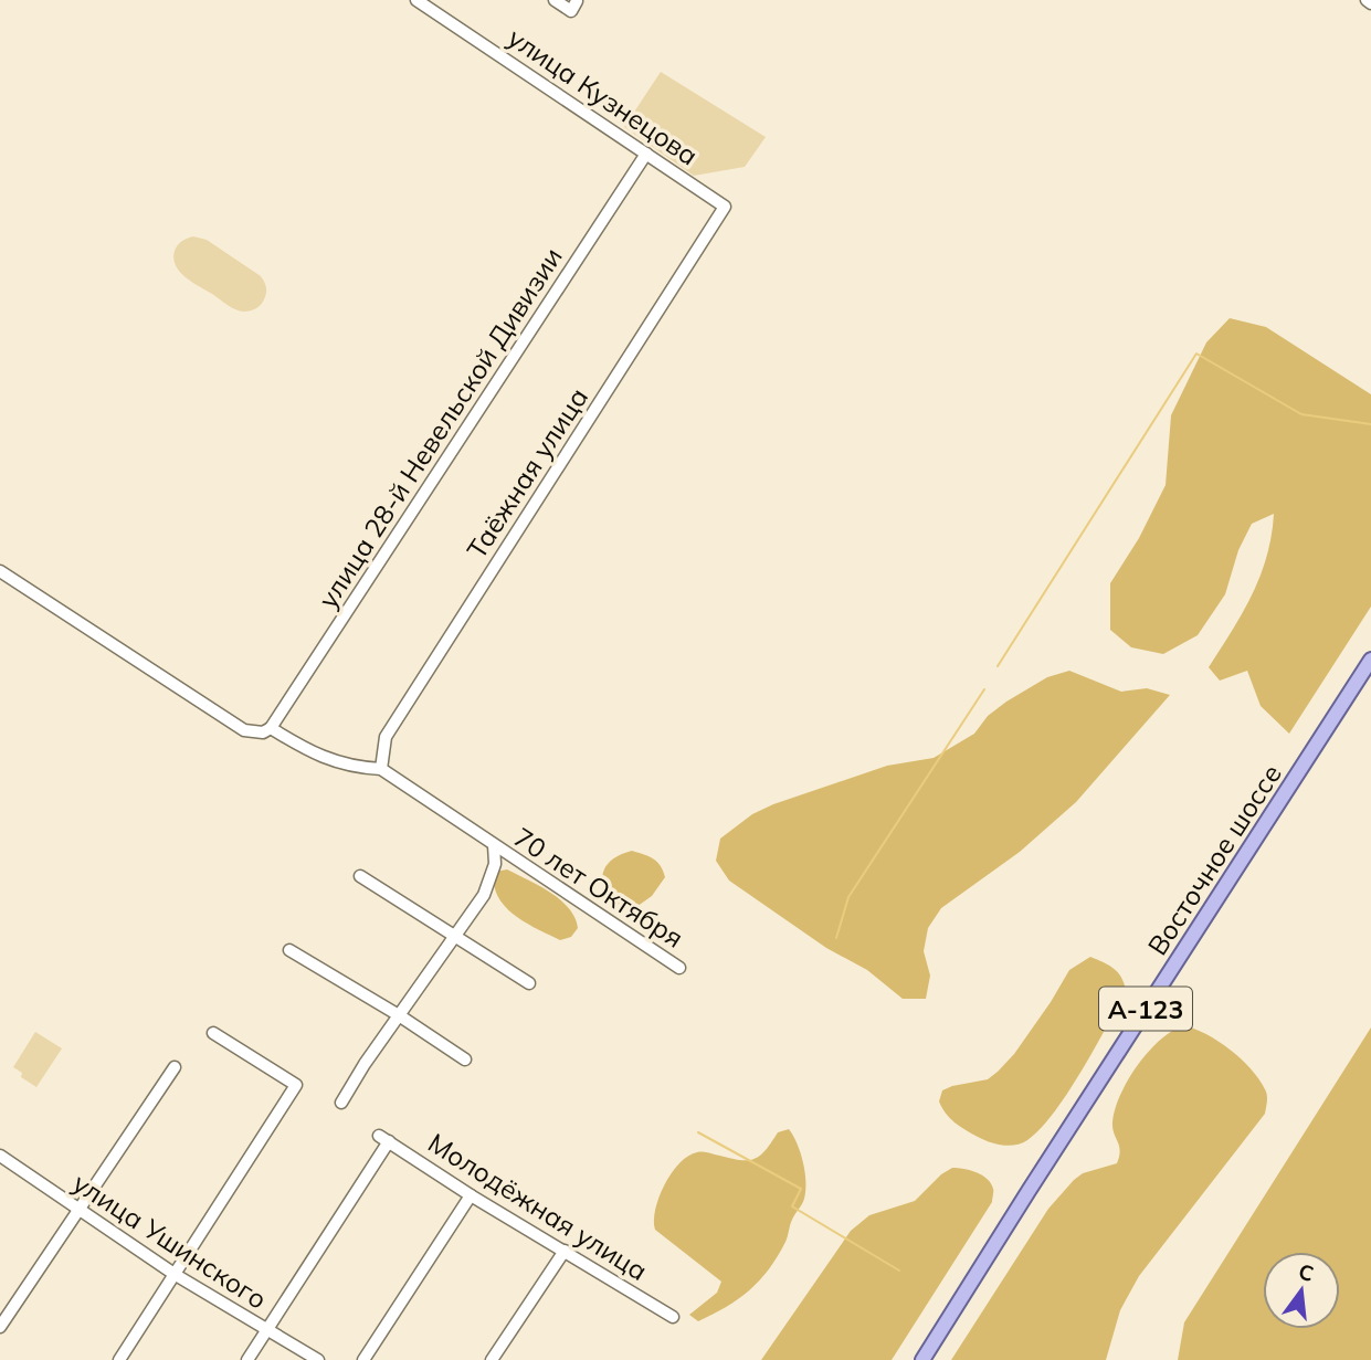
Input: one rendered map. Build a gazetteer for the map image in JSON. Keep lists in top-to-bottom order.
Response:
{
  "streets": {
    "main road": ["Восточное шоссе", "А-123"],
    "street": [
      "улица Кузнецова",
      "улица 28-й Невельской Дивизии",
      "Таёжная улица",
      "70 лет Октября",
      "Молодёжная улица",
      "улица Ушинского"
    ]
  },
  "crossings": [
    ["улица Кузнецова", "улица 28-й Невельской Дивизии"],
    ["улица Кузнецова", "Таёжная улица"],
    ["Таёжная улица", "70 лет Октября"],
    ["Молодёжная улица", "улица Ушинского"]
  ],
  "north": "top"
}
